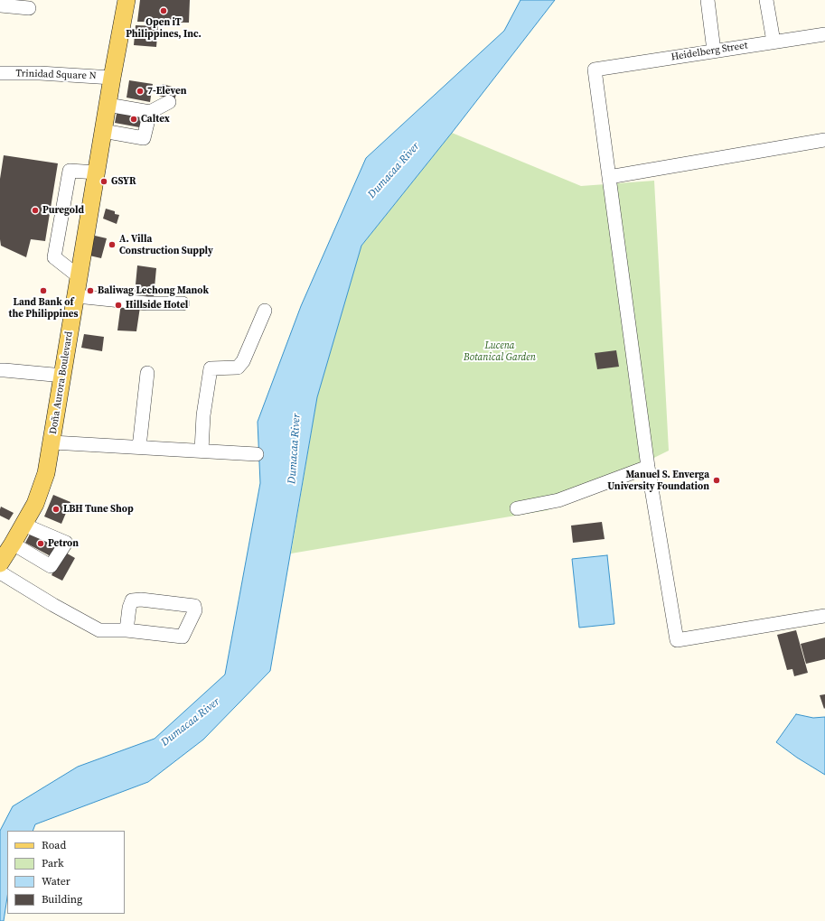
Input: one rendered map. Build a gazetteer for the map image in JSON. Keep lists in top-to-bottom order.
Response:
{
  "streets": {
    "main road": ["Doña Aurora Boulevard"],
    "street": ["Heidelberg Street", "Trinidad Square N"]
  },
  "crossings": [
    ["Trinidad Square N", "Doña Aurora Boulevard"]
  ],
  "water": ["Dumacaa River"],
  "parks": ["Lucena Botanical Garden"],
  "places": [
    "Open iT Philippines, Inc.",
    "7-Eleven",
    "Caltex",
    "GSYR",
    "Puregold",
    "A. Villa Construction Supply",
    "Land Bank of the Philippines",
    "Baliwag Lechong Manok",
    "Hillside Hotel",
    "Manuel S. Enverga University Foundation",
    "LBH Tune Shop",
    "Petron"
  ],
  "legend": [
    "Road",
    "Park",
    "Water",
    "Building"
  ]
}
